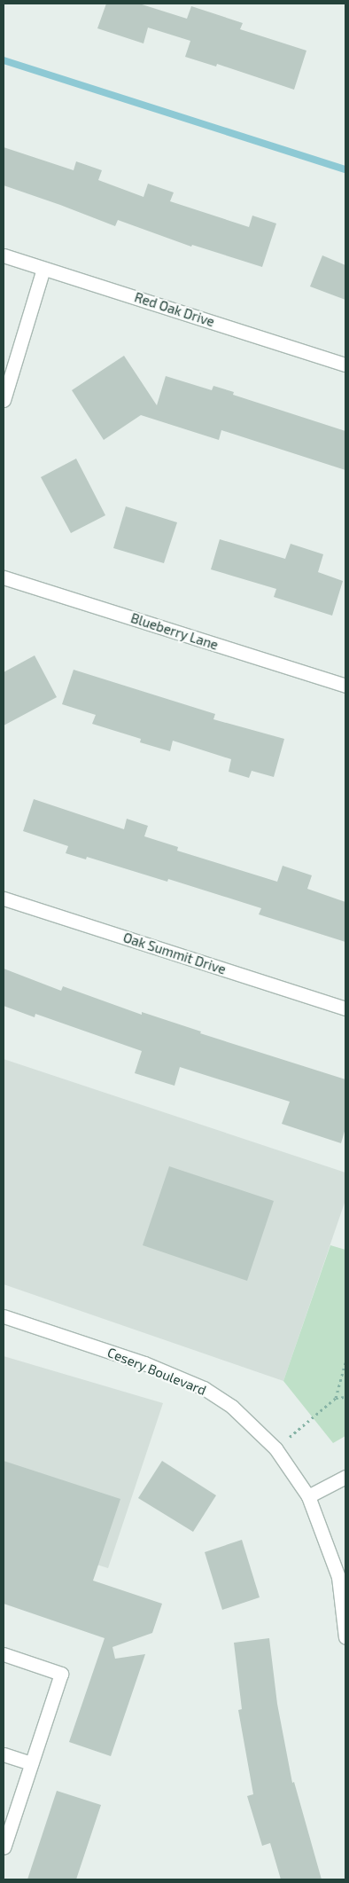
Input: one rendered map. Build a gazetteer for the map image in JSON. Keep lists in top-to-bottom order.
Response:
{
  "streets": {
    "street": [
      "Red Oak Drive",
      "Blueberry Lane",
      "Oak Summit Drive",
      "Cesery Boulevard"
    ]
  }
}
